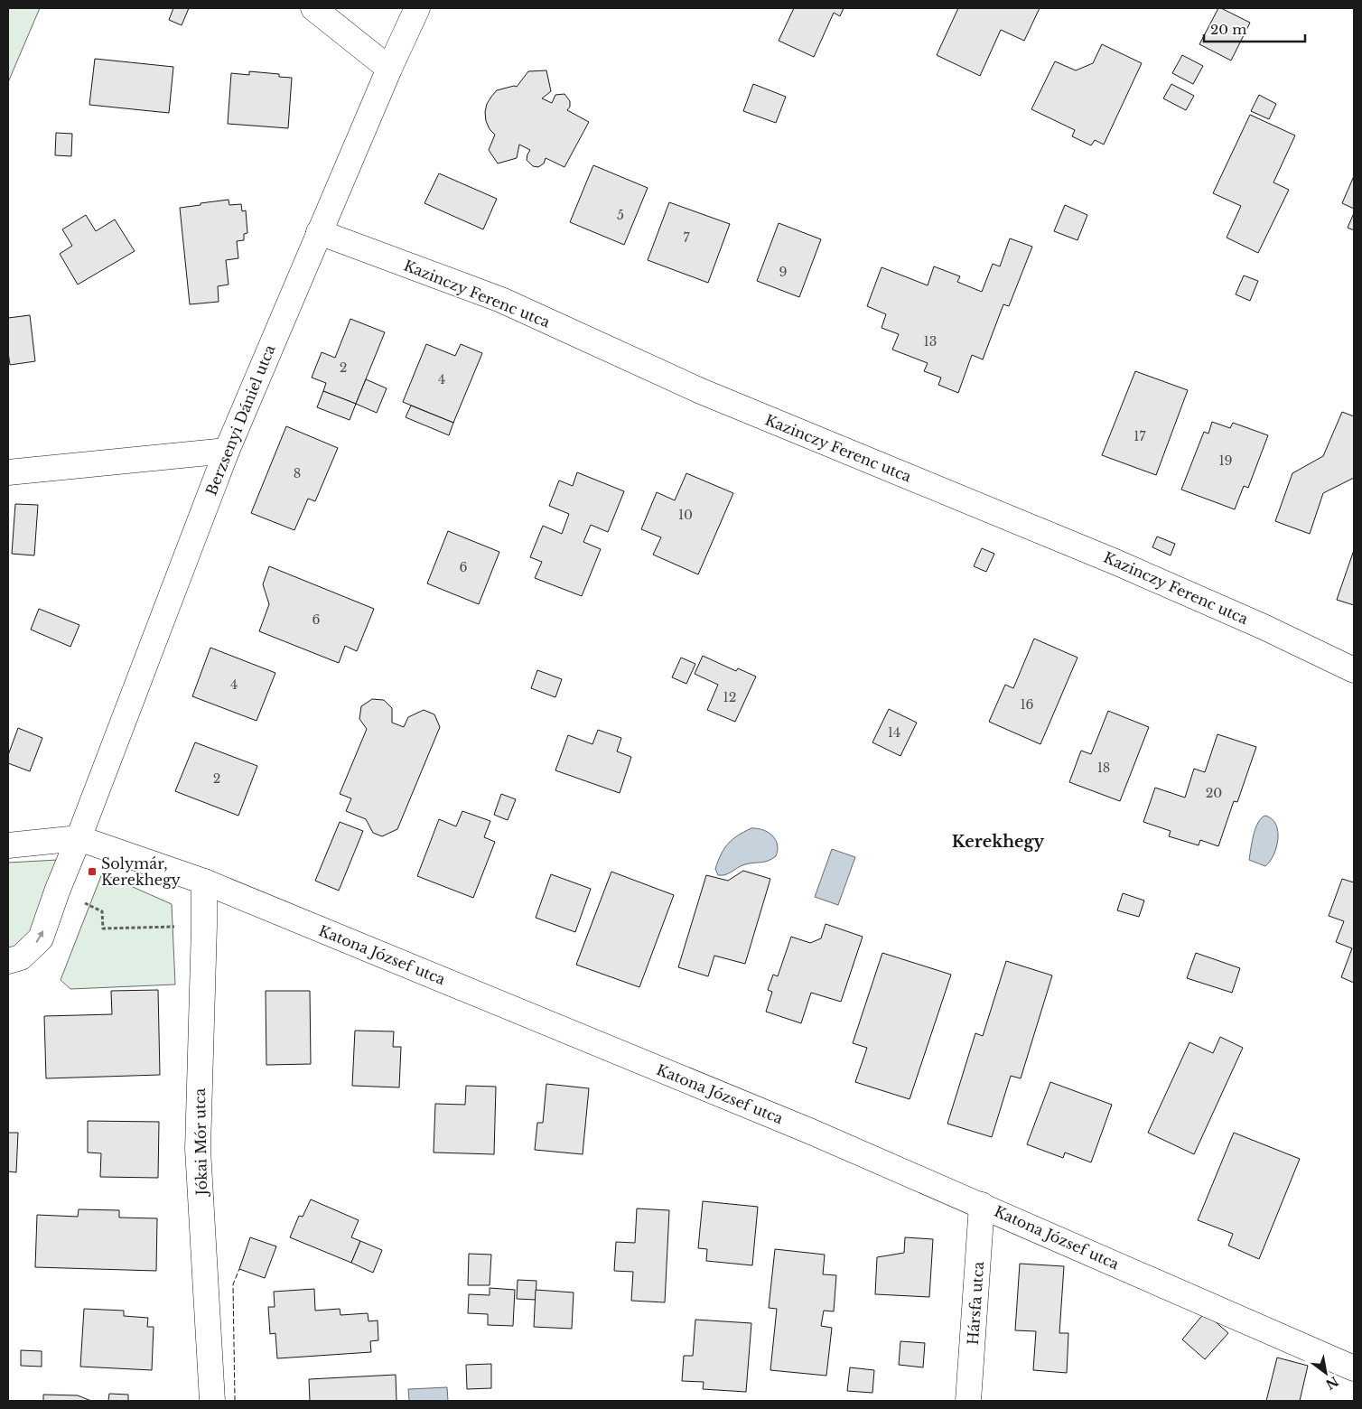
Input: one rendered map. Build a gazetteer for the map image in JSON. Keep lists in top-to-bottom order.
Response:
{
  "streets": {
    "street": [
      "Kazinczy Ferenc utca",
      "Berzsenyi Dániel utca",
      "Katona József utca",
      "Jókai Mór utca",
      "Hársfa utca"
    ]
  },
  "crossings": [
    ["Kazinczy Ferenc utca", "Berzsenyi Dániel utca"],
    ["Berzsenyi Dániel utca", "Katona József utca"],
    ["Katona József utca", "Jókai Mór utca"],
    ["Katona József utca", "Hársfa utca"]
  ],
  "districts": ["Kerekhegy"],
  "places": {
    "transit": ["Solymár, Kerekhegy"]
  },
  "house_numbers": [
    "5",
    "7",
    "9",
    "13",
    "2",
    "4",
    "17",
    "19",
    "8",
    "10",
    "6",
    "6",
    "4",
    "12",
    "16",
    "14",
    "18",
    "2",
    "20"
  ],
  "scale_bar": "20 m",
  "north": "bottom right"
}
